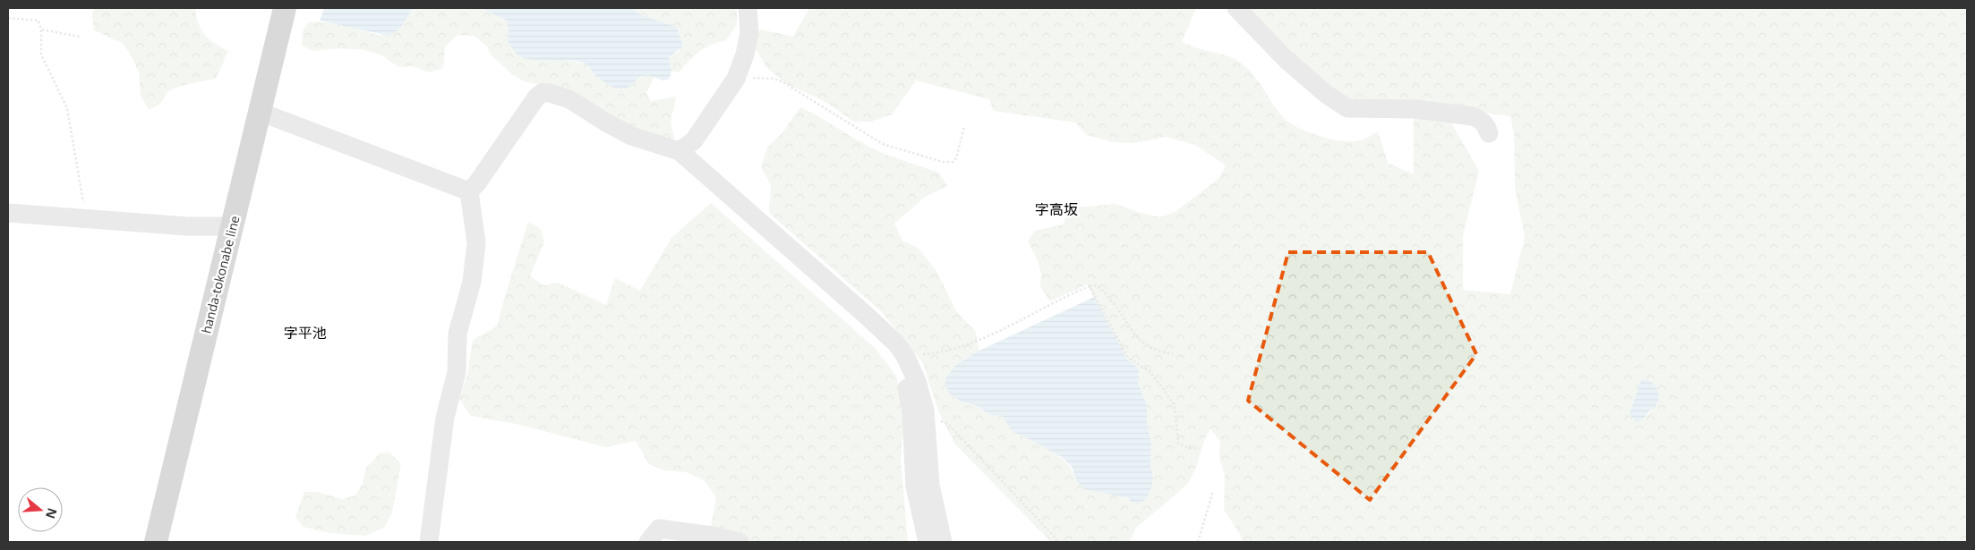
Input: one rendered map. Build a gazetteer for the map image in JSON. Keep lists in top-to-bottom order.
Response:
{
  "streets": {
    "main road": ["handa-tokonabe line"]
  },
  "districts": ["字高坂", "字平池"],
  "north": "right"
}
